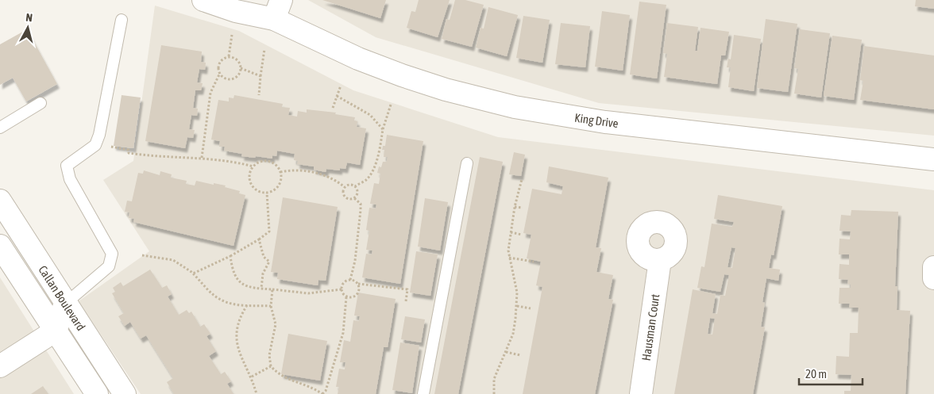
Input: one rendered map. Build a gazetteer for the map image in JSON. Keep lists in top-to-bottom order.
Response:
{
  "streets": {
    "street": ["King Drive", "Callan Boulevard", "Hausman Court"]
  },
  "scale_bar": "20 m",
  "north": "top"
}
